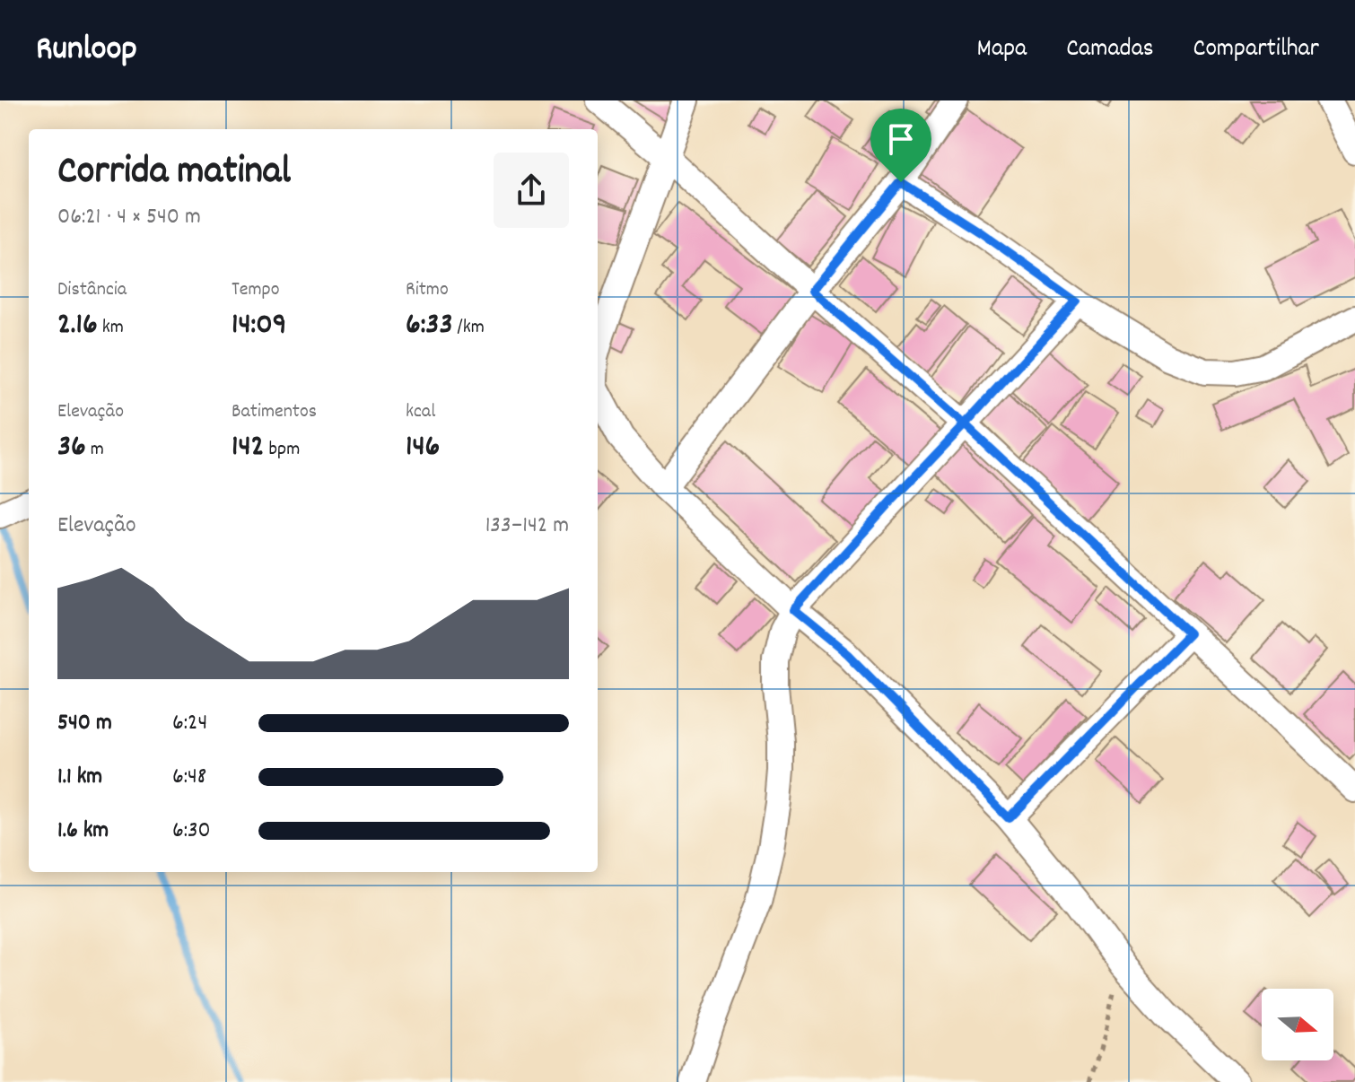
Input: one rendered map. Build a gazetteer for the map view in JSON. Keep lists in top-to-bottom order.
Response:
{
  "north": "right",
  "page": {
    "header": "Runloop",
    "nav": ["Mapa", "Camadas", "Compartilhar"],
    "heading": ["Corrida matinal", "06:21 · 4 × 540 m"],
    "stats": [
      ["Distância", "2.16 km"],
      ["Tempo", "14:09"],
      ["Ritmo", "6:33 /km"],
      ["Elevação", "36 m"],
      ["Batimentos", "142 bpm"],
      ["kcal", "146"]
    ],
    "chart": ["Elevação", "133–142 m"],
    "list": [
      {
        "name": "540 m",
        "note": "6:24"
      },
      {
        "name": "1.1 km",
        "note": "6:48"
      },
      {
        "name": "1.6 km",
        "note": "6:30"
      }
    ]
  }
}
